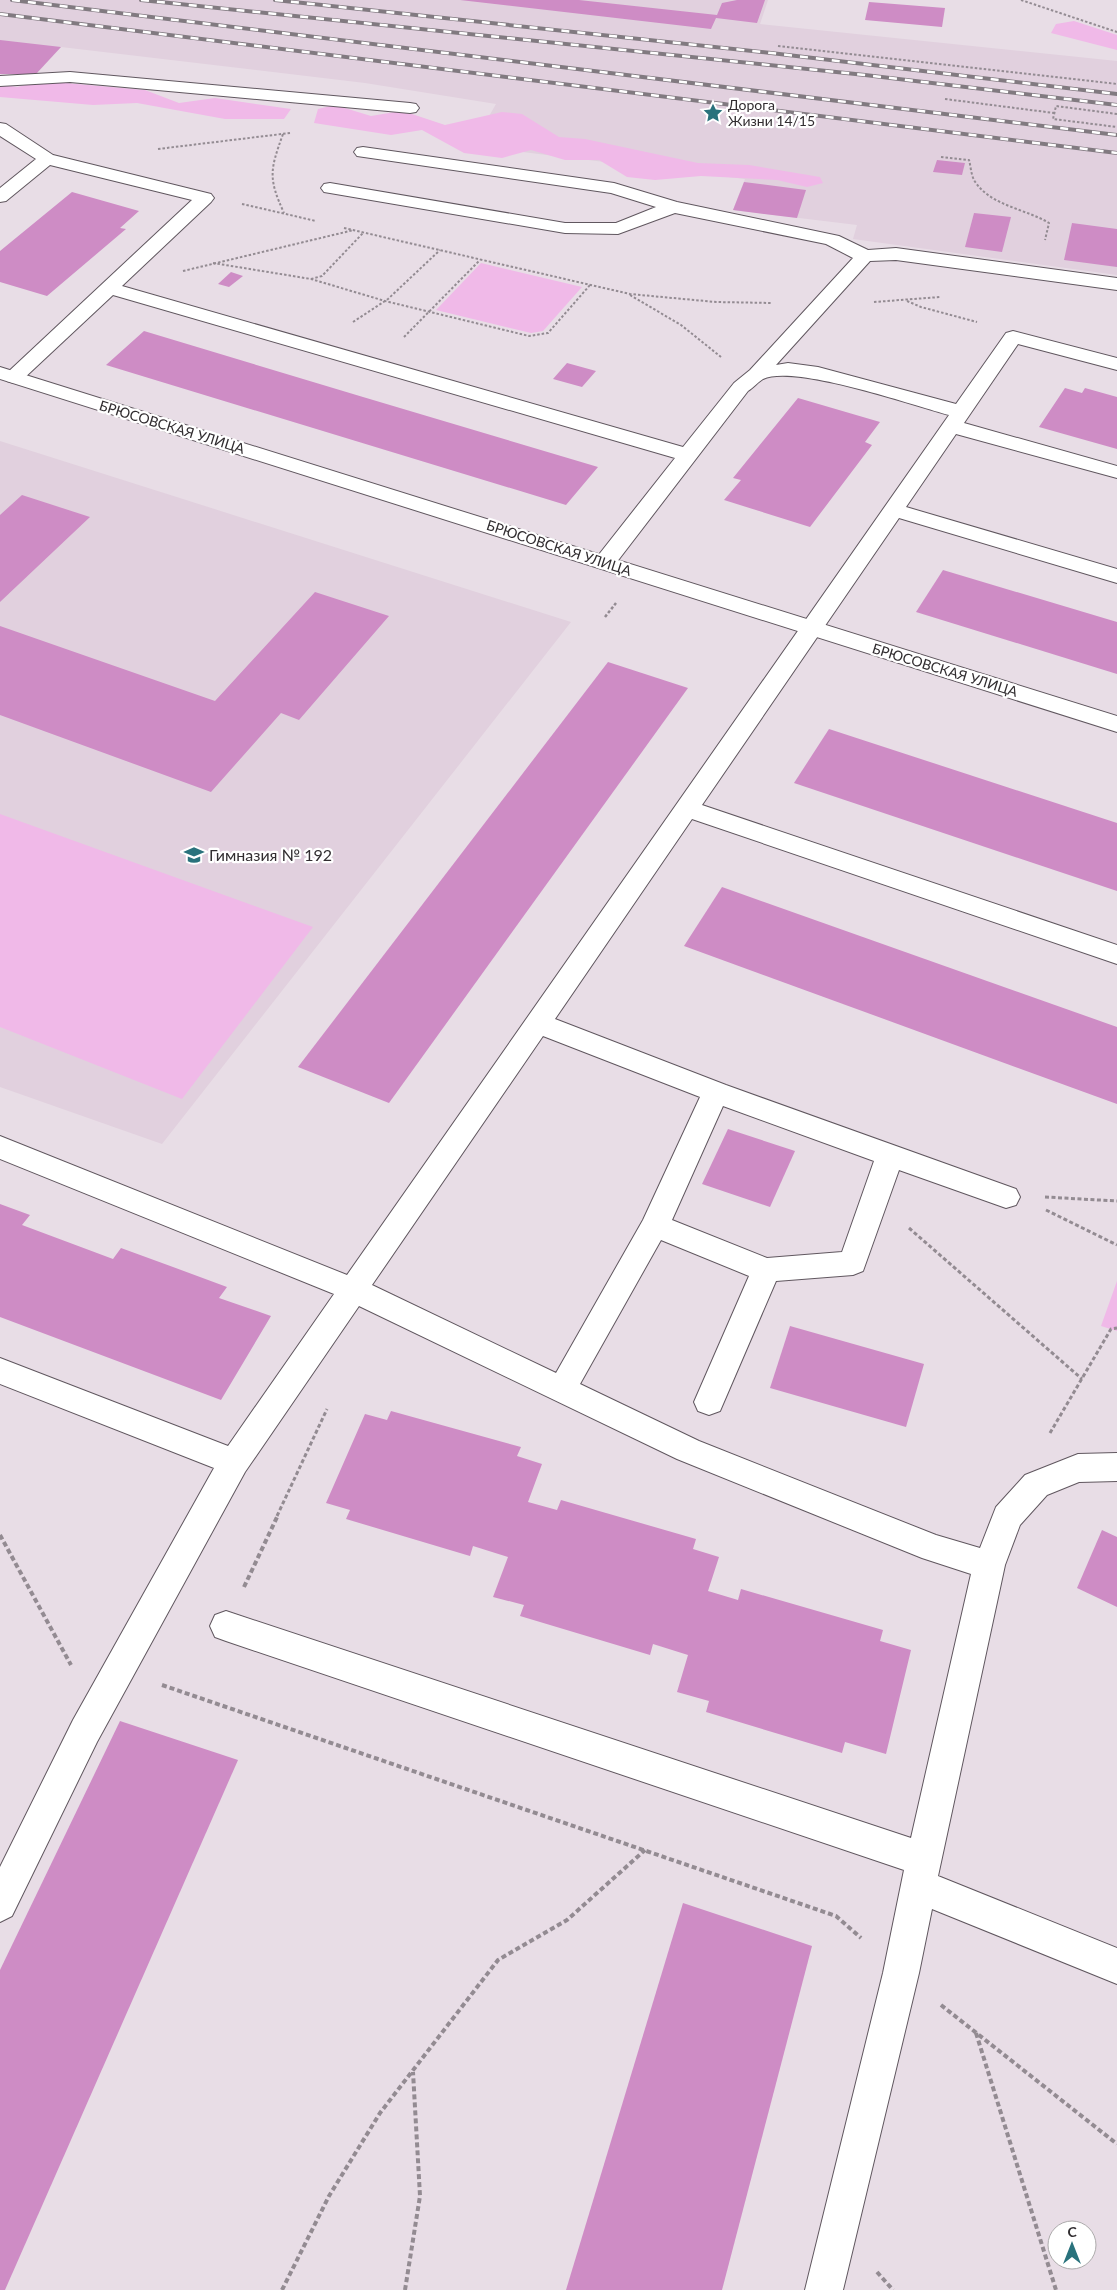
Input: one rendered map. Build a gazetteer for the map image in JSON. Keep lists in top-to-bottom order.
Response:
{
  "streets": {
    "street": ["БРЮСОВСКАЯ УЛИЦА"]
  },
  "places": {
    "place": ["Дорога Жизни 14/15"],
    "school or university": ["Гимназия № 192"]
  },
  "north": "top"
}
